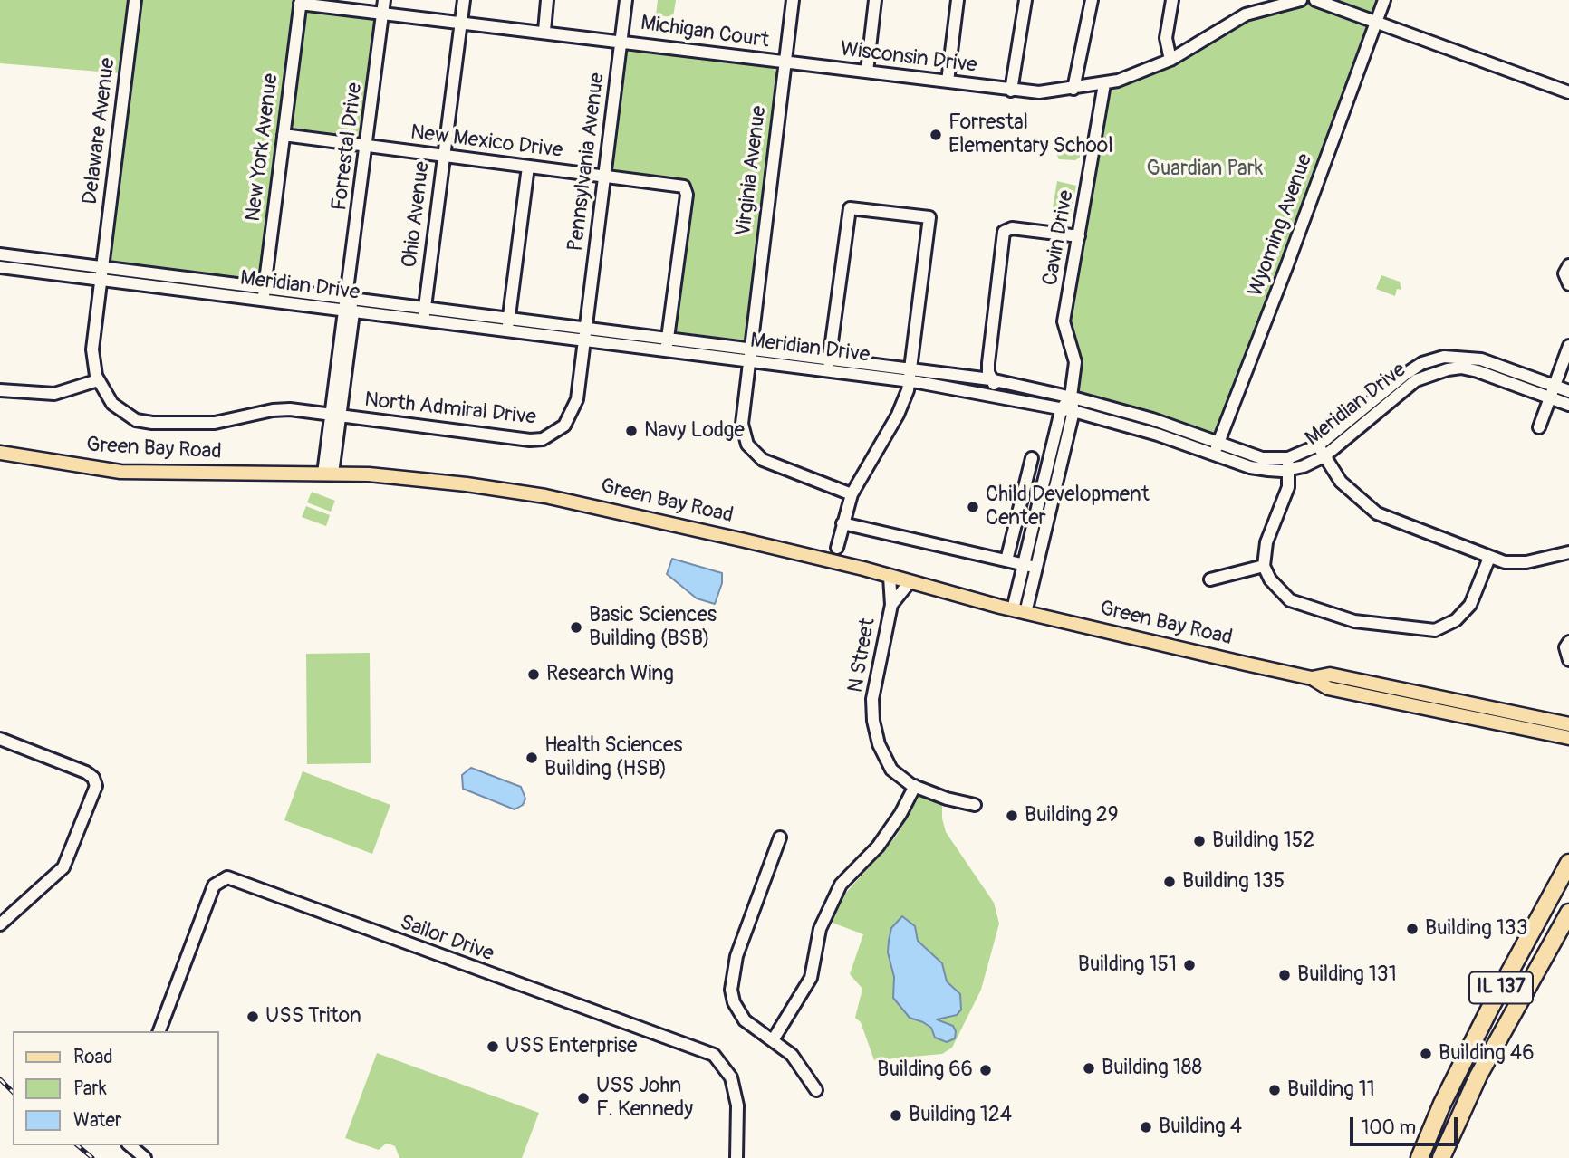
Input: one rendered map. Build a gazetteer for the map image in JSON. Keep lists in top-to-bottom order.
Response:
{
  "streets": {
    "highway": ["IL 137"],
    "main road": ["Green Bay Road"],
    "street": [
      "Michigan Court",
      "Wisconsin Drive",
      "Delaware Avenue",
      "New Mexico Drive",
      "Forrestal Drive",
      "New York Avenue",
      "Pennsylvania Avenue",
      "Virginia Avenue",
      "Ohio Avenue",
      "Wyoming Avenue",
      "Cavin Drive",
      "Meridian Drive",
      "North Admiral Drive",
      "N Street",
      "Sailor Drive"
    ]
  },
  "crossings": [
    ["Michigan Court", "Wisconsin Drive"],
    ["Michigan Court", "Pennsylvania Avenue"],
    ["Michigan Court", "Virginia Avenue"],
    ["Wisconsin Drive", "Virginia Avenue"],
    ["Wisconsin Drive", "Cavin Drive"],
    ["Delaware Avenue", "Meridian Drive"],
    ["Delaware Avenue", "North Admiral Drive"],
    ["New Mexico Drive", "Forrestal Drive"],
    ["New Mexico Drive", "New York Avenue"],
    ["New Mexico Drive", "Pennsylvania Avenue"],
    ["New Mexico Drive", "Ohio Avenue"],
    ["New Mexico Drive", "Meridian Drive"],
    ["Forrestal Drive", "Meridian Drive"],
    ["Forrestal Drive", "North Admiral Drive"],
    ["Forrestal Drive", "Green Bay Road"],
    ["New York Avenue", "Meridian Drive"],
    ["Pennsylvania Avenue", "Meridian Drive"],
    ["Pennsylvania Avenue", "North Admiral Drive"],
    ["Virginia Avenue", "Meridian Drive"],
    ["Ohio Avenue", "Meridian Drive"],
    ["Wyoming Avenue", "Meridian Drive"],
    ["Cavin Drive", "Meridian Drive"],
    ["Cavin Drive", "Green Bay Road"],
    ["Meridian Drive", "North Admiral Drive"],
    ["Green Bay Road", "N Street"]
  ],
  "parks": ["Guardian Park"],
  "places": [
    "Forrestal Elementary School",
    "Navy Lodge",
    "Child Development Center",
    "Basic Sciences Building (BSB)",
    "Research Wing",
    "Health Sciences Building (HSB)",
    "Building 29",
    "Building 152",
    "Building 135",
    "Building 133",
    "Building 151",
    "Building 131",
    "USS Triton",
    "USS Enterprise",
    "Building 46",
    "Building 188",
    "Building 66",
    "Building 11",
    "USS John F. Kennedy",
    "Building 124",
    "Building 4"
  ],
  "legend": ["Road", "Park", "Water"],
  "scale_bar": "100 m"
}
